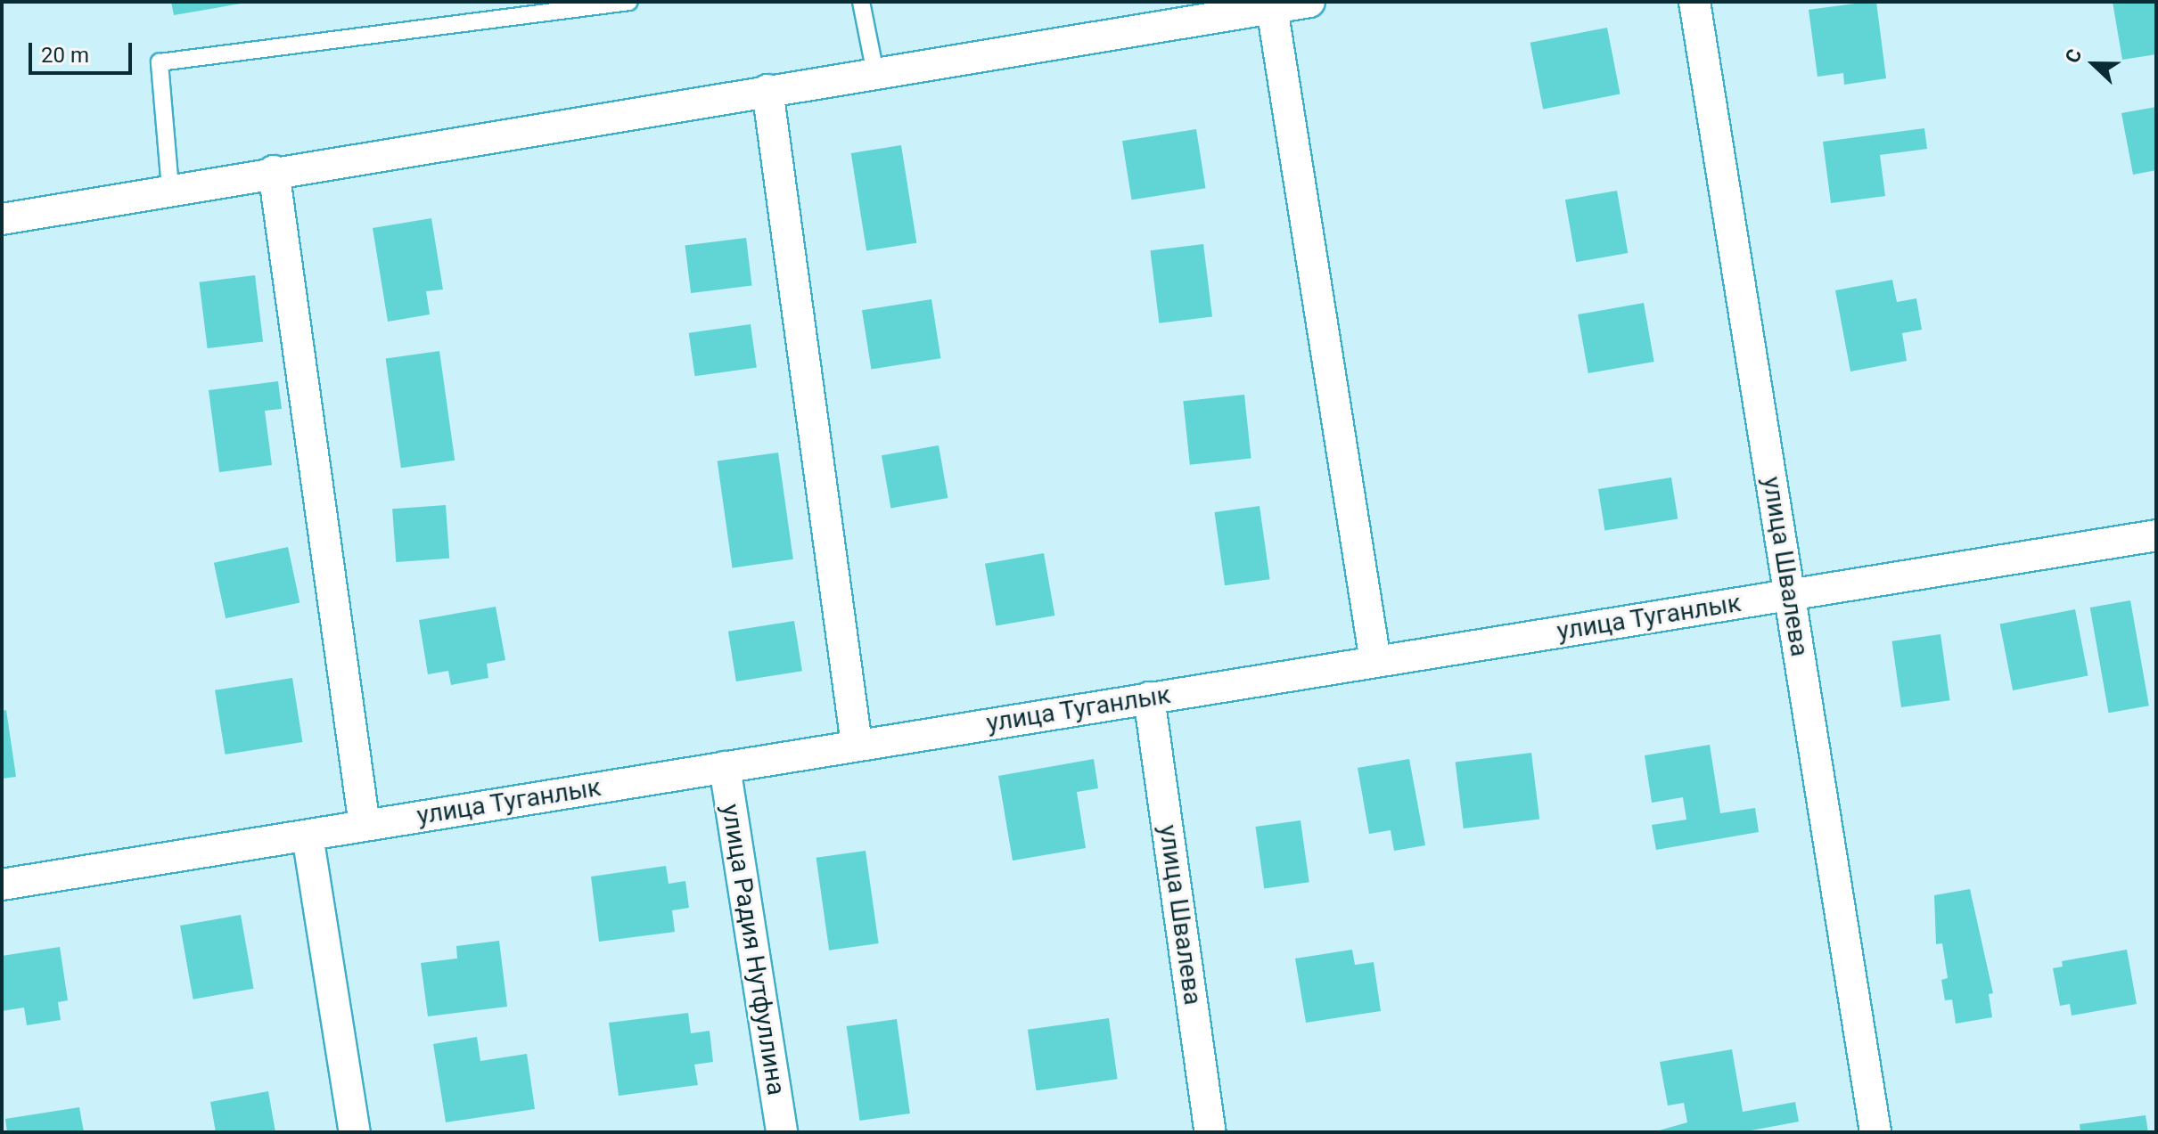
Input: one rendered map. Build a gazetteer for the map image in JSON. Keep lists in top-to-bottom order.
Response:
{
  "streets": {
    "street": ["улица Швалева", "улица Туганлык", "улица Радия Нутфуллина"]
  },
  "crossings": [
    ["улица Швалева", "улица Туганлык"],
    ["улица Туганлык", "улица Радия Нутфуллина"]
  ],
  "scale_bar": "20 m",
  "north": "left"
}
